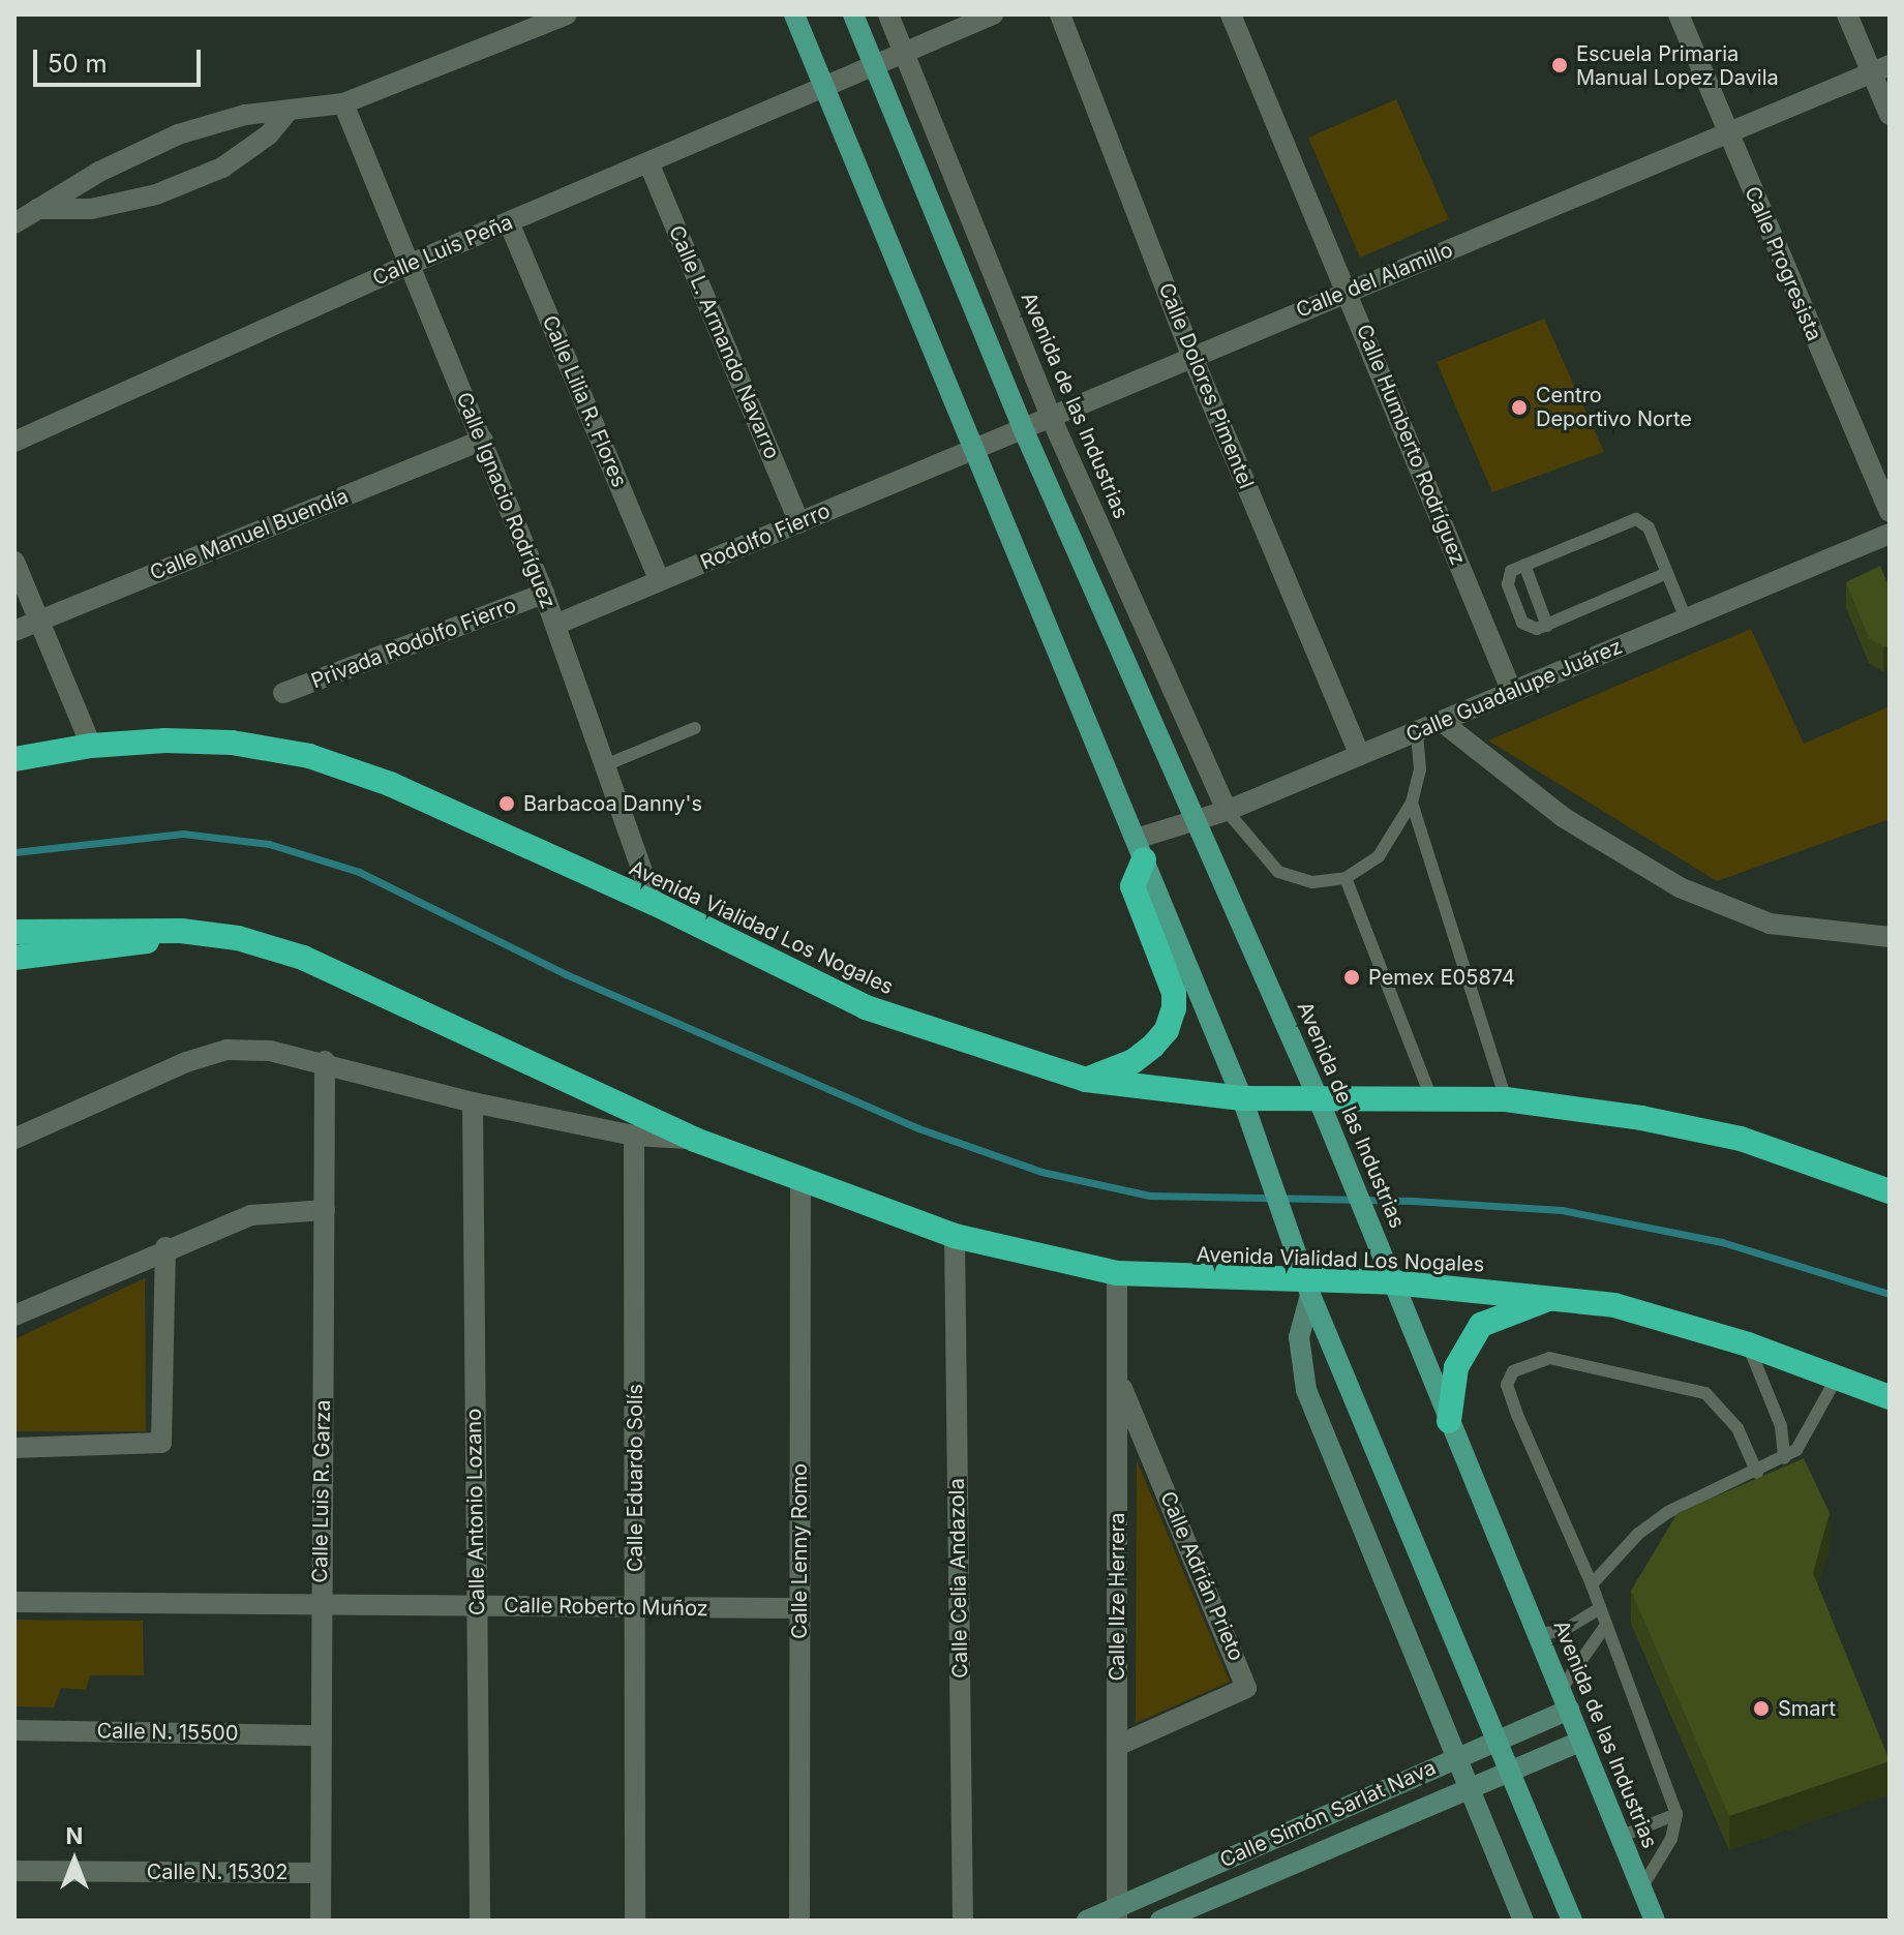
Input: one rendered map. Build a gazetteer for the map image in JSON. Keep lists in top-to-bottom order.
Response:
{
  "streets": {
    "highway": ["Avenida Vialidad Los Nogales"],
    "main road": ["Avenida de las Industrias"],
    "street": [
      "Calle Luis Peña",
      "Calle Progresista",
      "Calle del Alamillo",
      "Calle L. Armando Navarro",
      "Calle Dolores Pimentel",
      "Calle Lilia R. Flores",
      "Calle Humberto Rodríguez",
      "Calle Ignacio Rodríguez",
      "Calle Manuel Buendía",
      "Rodolfo Fierro",
      "Privada Rodolfo Fierro",
      "Calle Guadalupe Juárez",
      "Calle Eduardo Solís",
      "Calle Luis R. Garza",
      "Calle Antonio Lozano",
      "Calle Lenny Romo",
      "Calle Adrián Prieto",
      "Calle Celia Andazola",
      "Calle Ilze Herrera",
      "Calle Roberto Muñoz",
      "Calle N. 15500",
      "Calle Simón Sarlat Nava",
      "Calle N. 15302"
    ]
  },
  "crossings": [
    ["Calle Luis Peña", "Calle L. Armando Navarro"],
    ["Calle Luis Peña", "Calle Lilia R. Flores"],
    ["Calle Luis Peña", "Avenida de las Industrias"],
    ["Calle Luis Peña", "Calle Ignacio Rodríguez"],
    ["Calle Progresista", "Calle del Alamillo"],
    ["Calle del Alamillo", "Calle Dolores Pimentel"],
    ["Calle del Alamillo", "Avenida de las Industrias"],
    ["Calle del Alamillo", "Calle Humberto Rodríguez"],
    ["Calle L. Armando Navarro", "Rodolfo Fierro"],
    ["Calle Dolores Pimentel", "Calle Guadalupe Juárez"],
    ["Calle Lilia R. Flores", "Rodolfo Fierro"],
    ["Avenida de las Industrias", "Calle Guadalupe Juárez"],
    ["Avenida de las Industrias", "Avenida Vialidad Los Nogales"],
    ["Avenida de las Industrias", "Calle Simón Sarlat Nava"],
    ["Calle Humberto Rodríguez", "Calle Guadalupe Juárez"],
    ["Calle Ignacio Rodríguez", "Calle Manuel Buendía"],
    ["Calle Ignacio Rodríguez", "Rodolfo Fierro"],
    ["Calle Ignacio Rodríguez", "Privada Rodolfo Fierro"],
    ["Calle Ignacio Rodríguez", "Avenida Vialidad Los Nogales"],
    ["Avenida Vialidad Los Nogales", "Calle Eduardo Solís"],
    ["Avenida Vialidad Los Nogales", "Calle Luis R. Garza"],
    ["Avenida Vialidad Los Nogales", "Calle Antonio Lozano"],
    ["Avenida Vialidad Los Nogales", "Calle Lenny Romo"],
    ["Avenida Vialidad Los Nogales", "Calle Celia Andazola"],
    ["Avenida Vialidad Los Nogales", "Calle Ilze Herrera"],
    ["Calle Eduardo Solís", "Calle Roberto Muñoz"],
    ["Calle Luis R. Garza", "Calle Roberto Muñoz"],
    ["Calle Luis R. Garza", "Calle N. 15500"],
    ["Calle Luis R. Garza", "Calle N. 15302"],
    ["Calle Antonio Lozano", "Calle Roberto Muñoz"],
    ["Calle Lenny Romo", "Calle Roberto Muñoz"],
    ["Calle Adrián Prieto", "Calle Ilze Herrera"],
    ["Calle Ilze Herrera", "Calle Simón Sarlat Nava"]
  ],
  "places": [
    "Escuela Primaria Manual Lopez Davila",
    "Centro Deportivo Norte",
    "Barbacoa Danny's",
    "Pemex E05874",
    "Smart"
  ],
  "scale_bar": "50 m",
  "north": "top"
}
